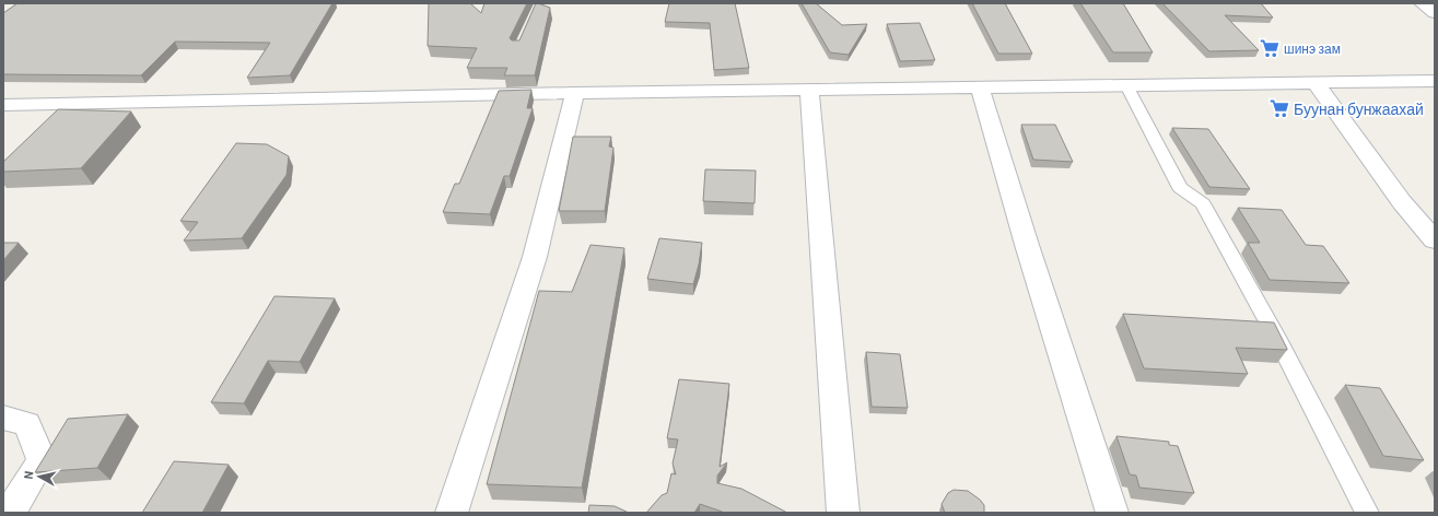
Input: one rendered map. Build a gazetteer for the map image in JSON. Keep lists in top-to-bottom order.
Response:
{
  "places": {
    "supermarket": ["шинэ зам", "Буунан бунжаахай"]
  },
  "north": "left"
}
